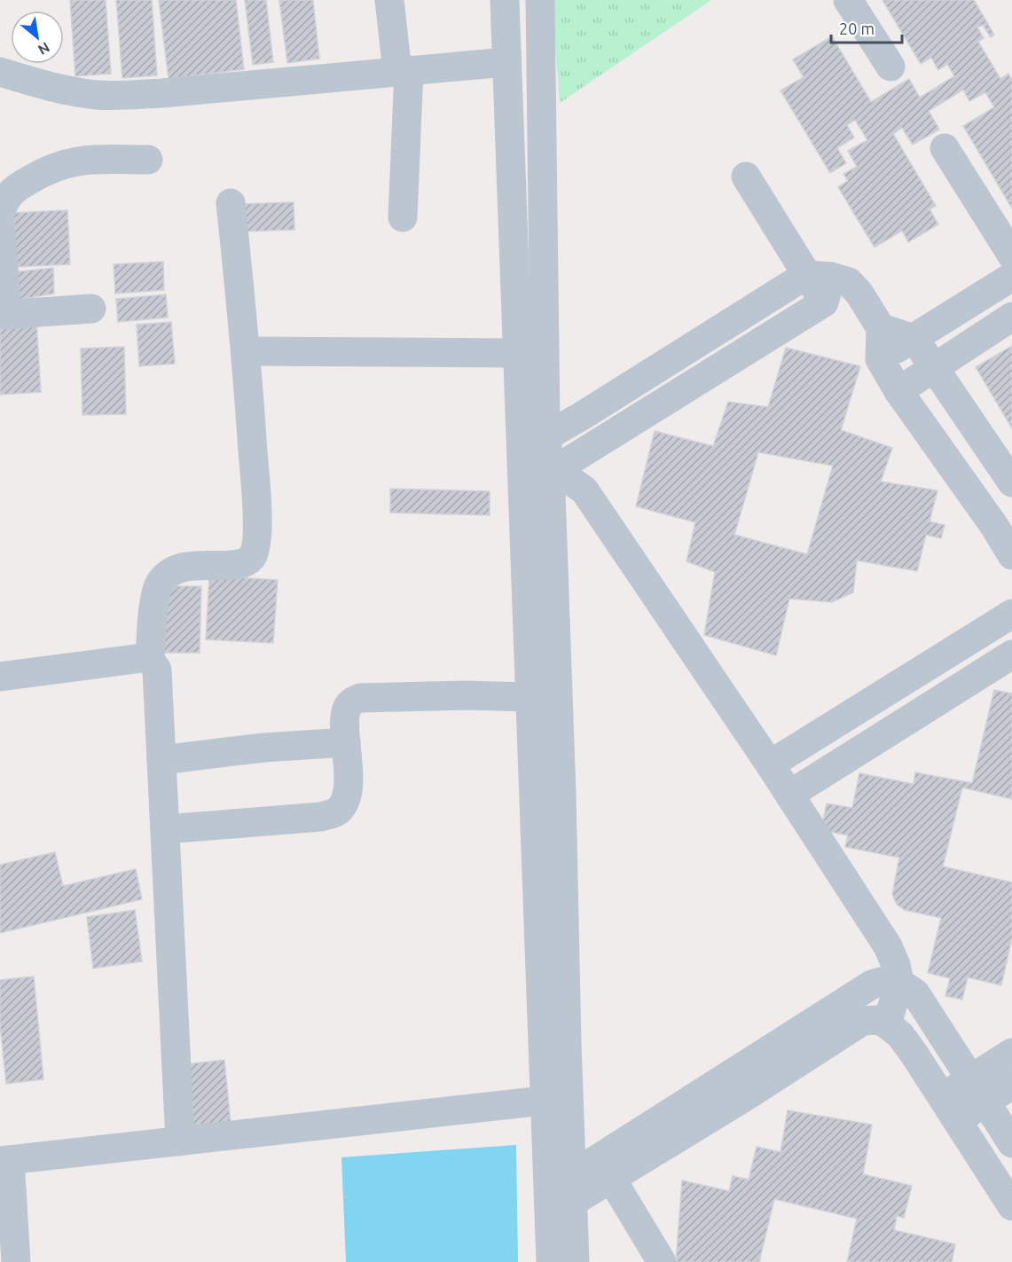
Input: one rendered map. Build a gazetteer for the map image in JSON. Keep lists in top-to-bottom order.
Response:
{
  "scale_bar": "20 m",
  "north": "bottom right"
}
